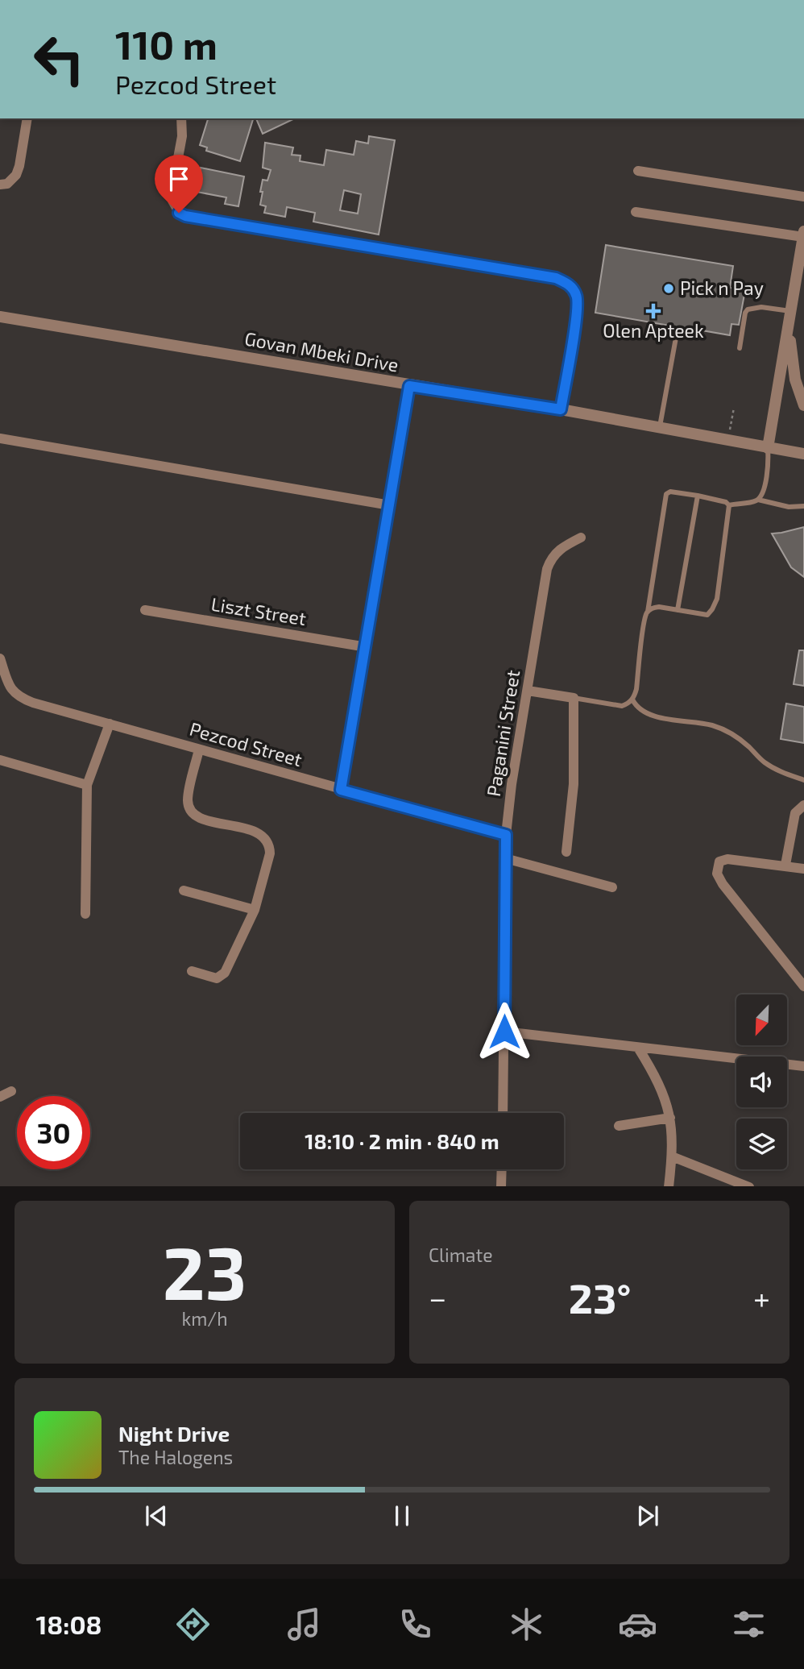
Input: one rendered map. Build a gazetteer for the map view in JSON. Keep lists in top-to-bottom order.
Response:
{
  "streets": {
    "street": [
      "Govan Mbeki Drive",
      "Liszt Street",
      "Paganini Street",
      "Pezcod Street"
    ]
  },
  "crossings": [
    ["Paganini Street", "Pezcod Street"]
  ],
  "places": {
    "other": ["Pick n Pay"],
    "health": ["Olen Apteek"]
  },
  "north": "bottom left",
  "page": {
    "turn": ["110 m", "Pezcod Street"],
    "limit": "30",
    "trip": "18:10 · 2 min · 840 m",
    "tile": [
      ["23", "km/h"],
      "Climate"
    ],
    "heat": ["−", "23°", "+"],
    "song": ["Night Drive", "The Halogens"],
    "tabs": "18:08"
  }
}
